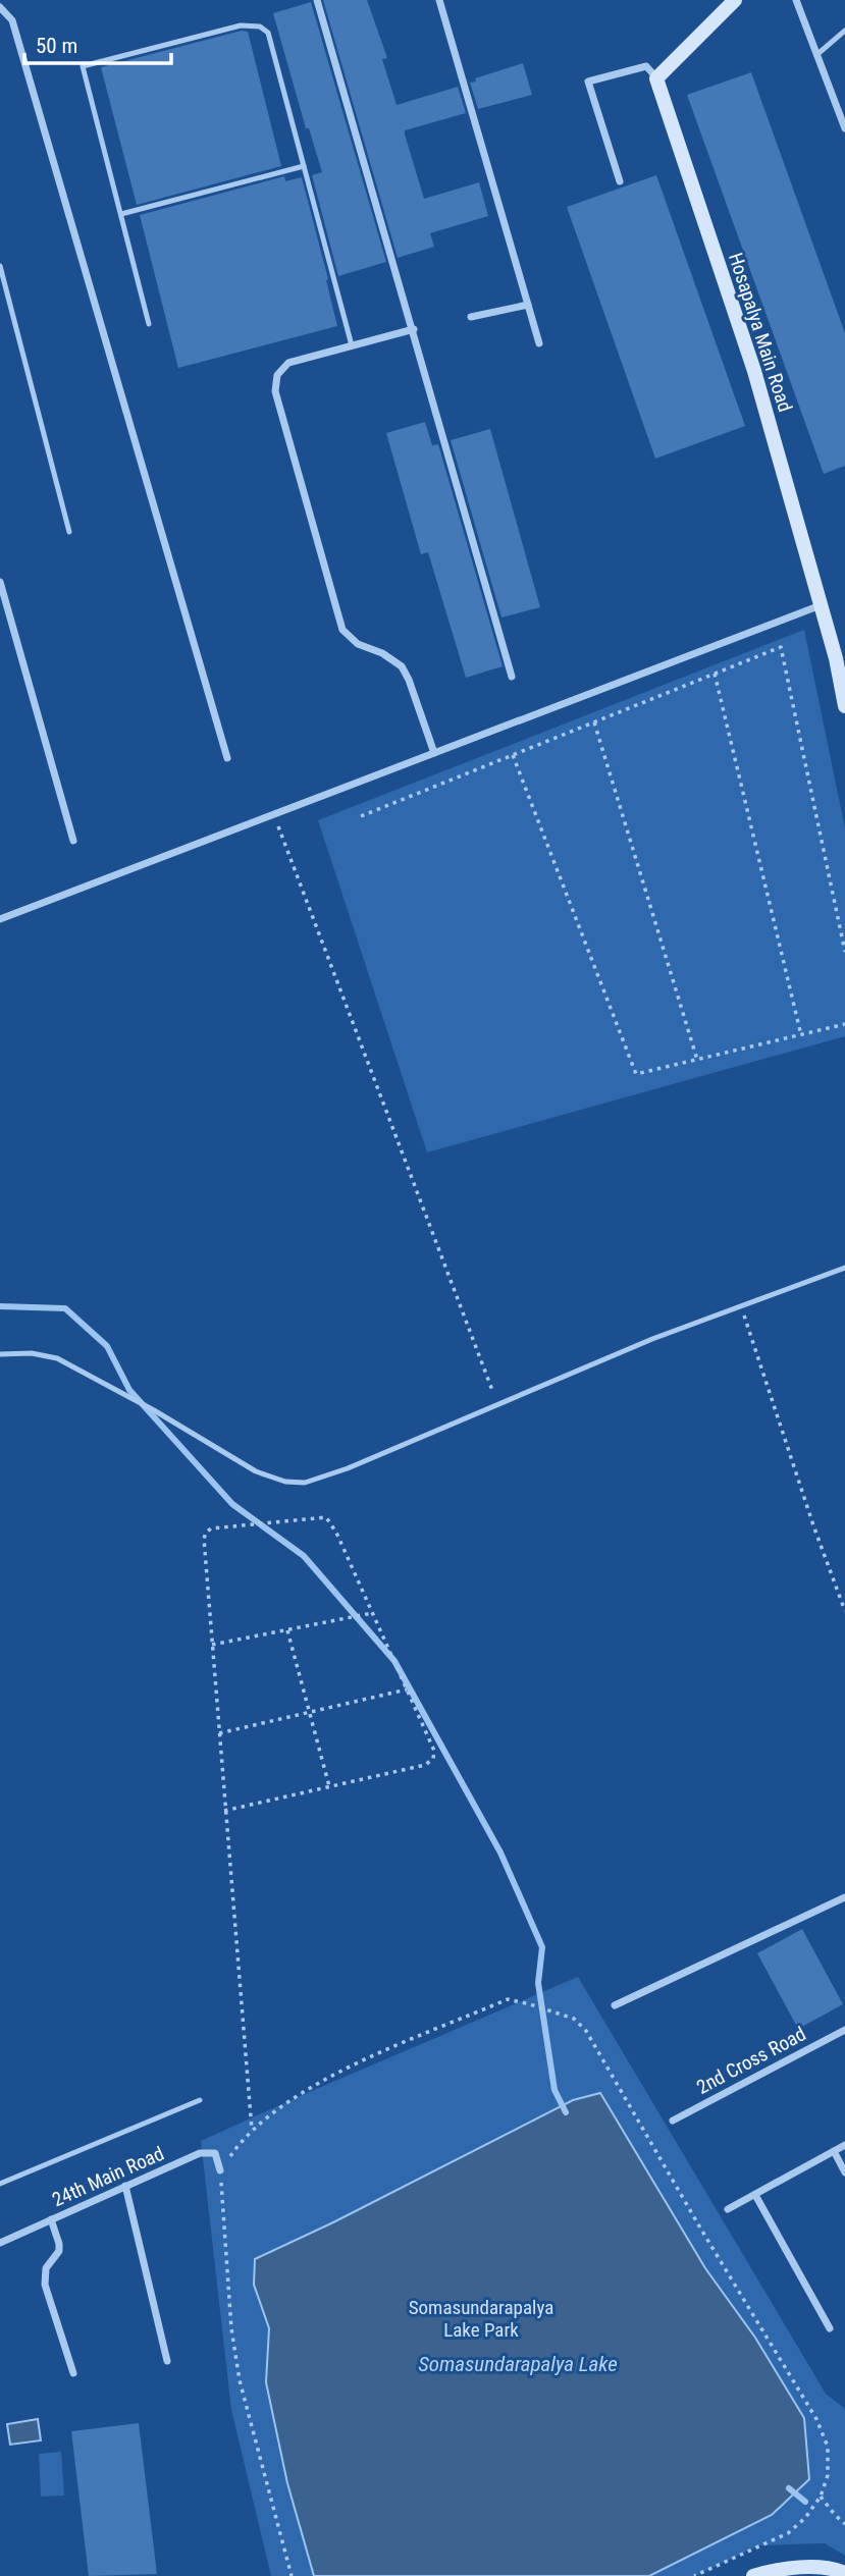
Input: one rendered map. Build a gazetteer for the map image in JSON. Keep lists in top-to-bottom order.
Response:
{
  "streets": {
    "street": ["Hosapalya Main Road", "2nd Cross Road", "24th Main Road"]
  },
  "water": ["Somasundarapalya Lake"],
  "parks": ["Somasundarapalya Lake Park"],
  "scale_bar": "50 m"
}
